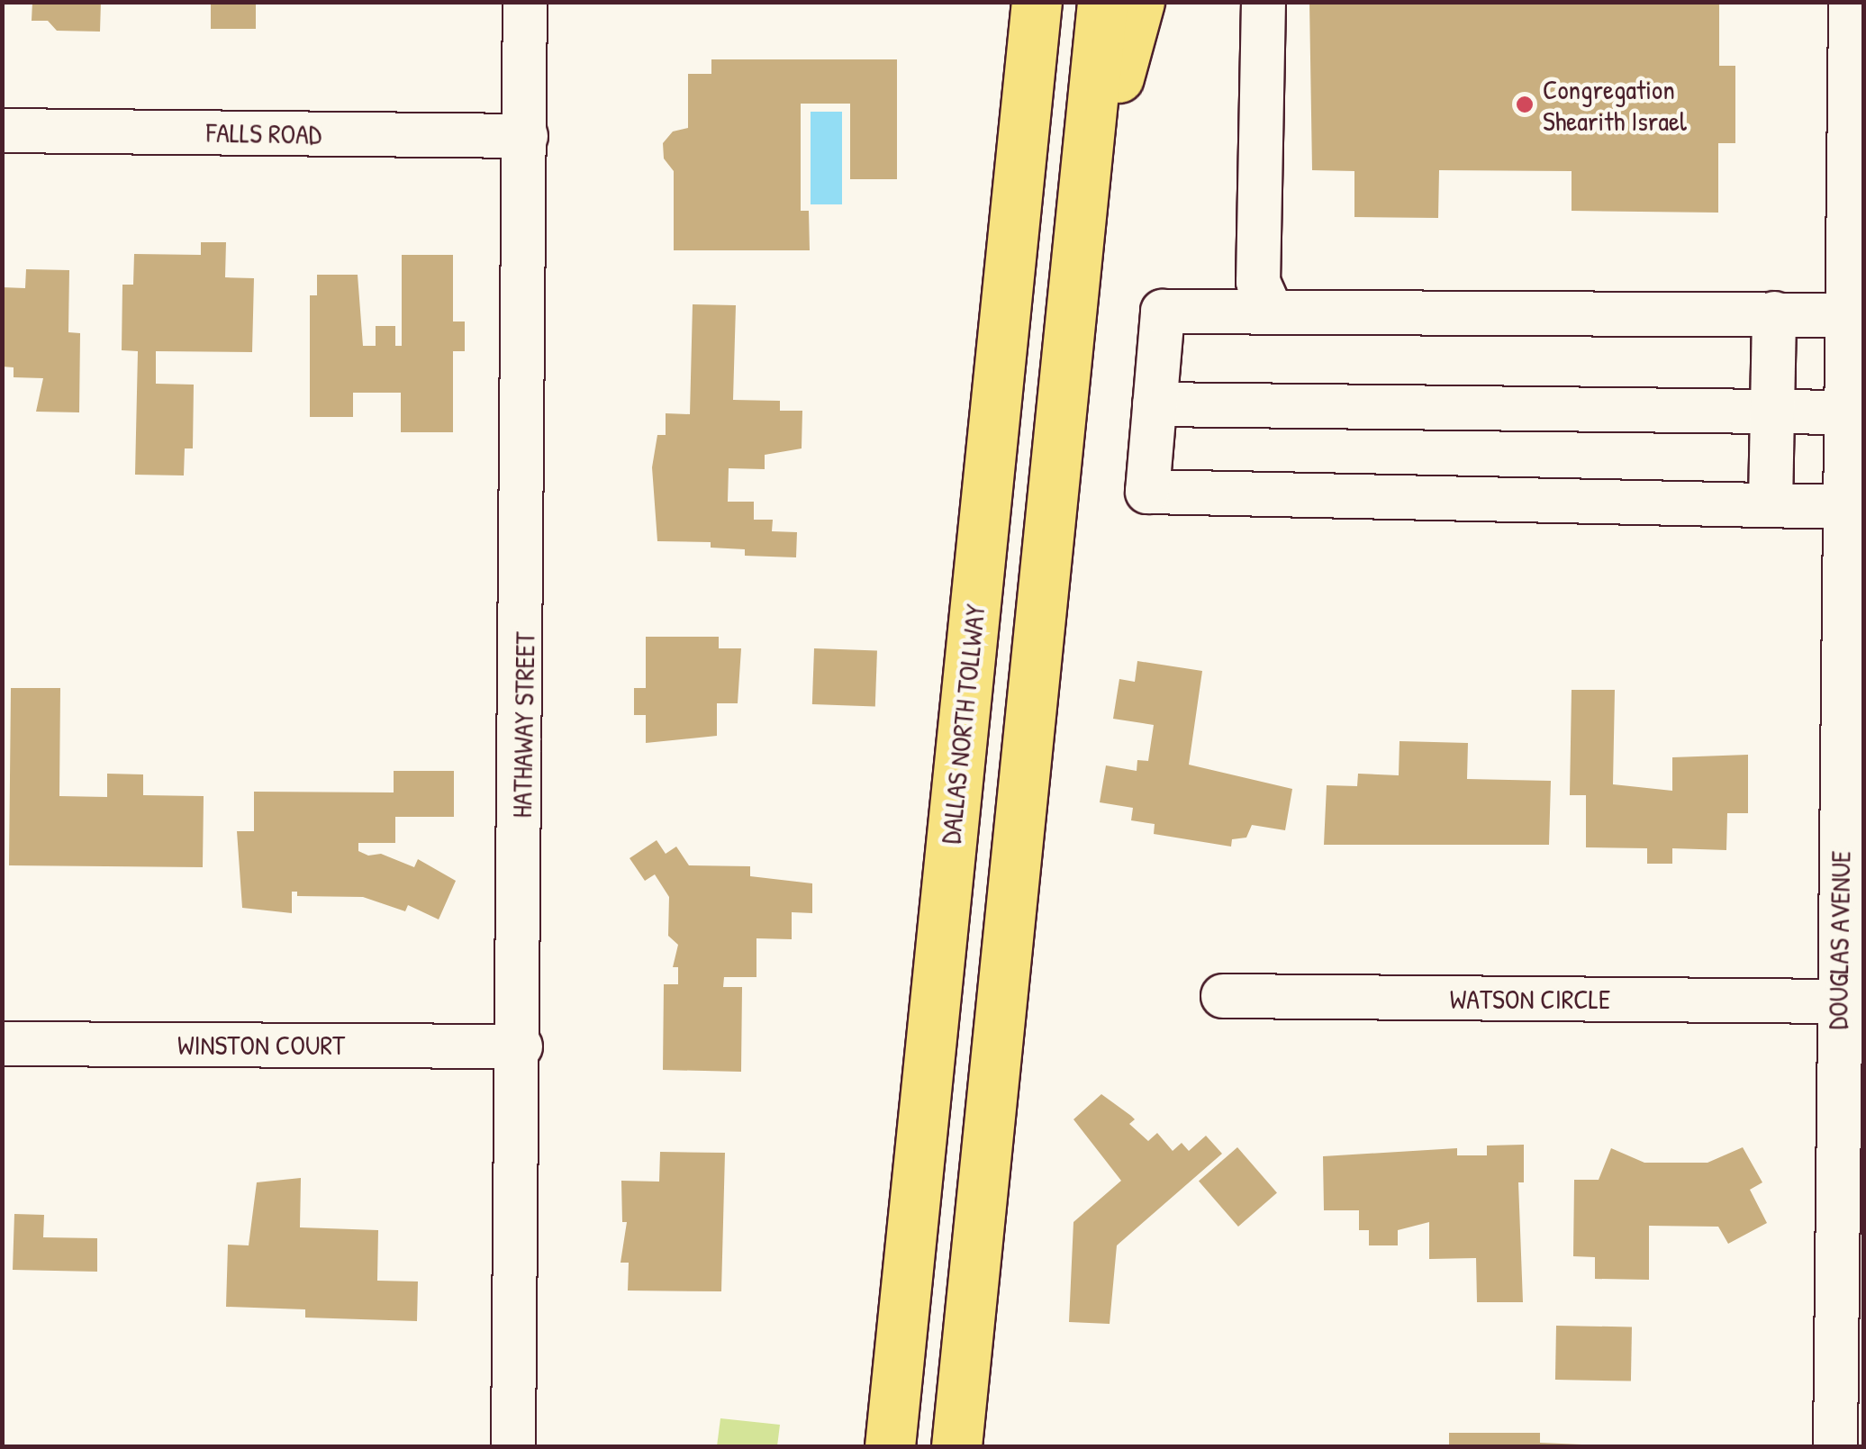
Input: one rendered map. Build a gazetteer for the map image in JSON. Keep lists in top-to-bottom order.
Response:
{
  "streets": {
    "highway": ["DALLAS NORTH TOLLWAY"],
    "street": [
      "FALLS ROAD",
      "HATHAWAY STREET",
      "DOUGLAS AVENUE",
      "WATSON CIRCLE",
      "WINSTON COURT"
    ]
  },
  "crossings": [
    ["FALLS ROAD", "HATHAWAY STREET"],
    ["HATHAWAY STREET", "WINSTON COURT"],
    ["DOUGLAS AVENUE", "WATSON CIRCLE"]
  ],
  "places": ["Congregation Shearith Israel"]
}
